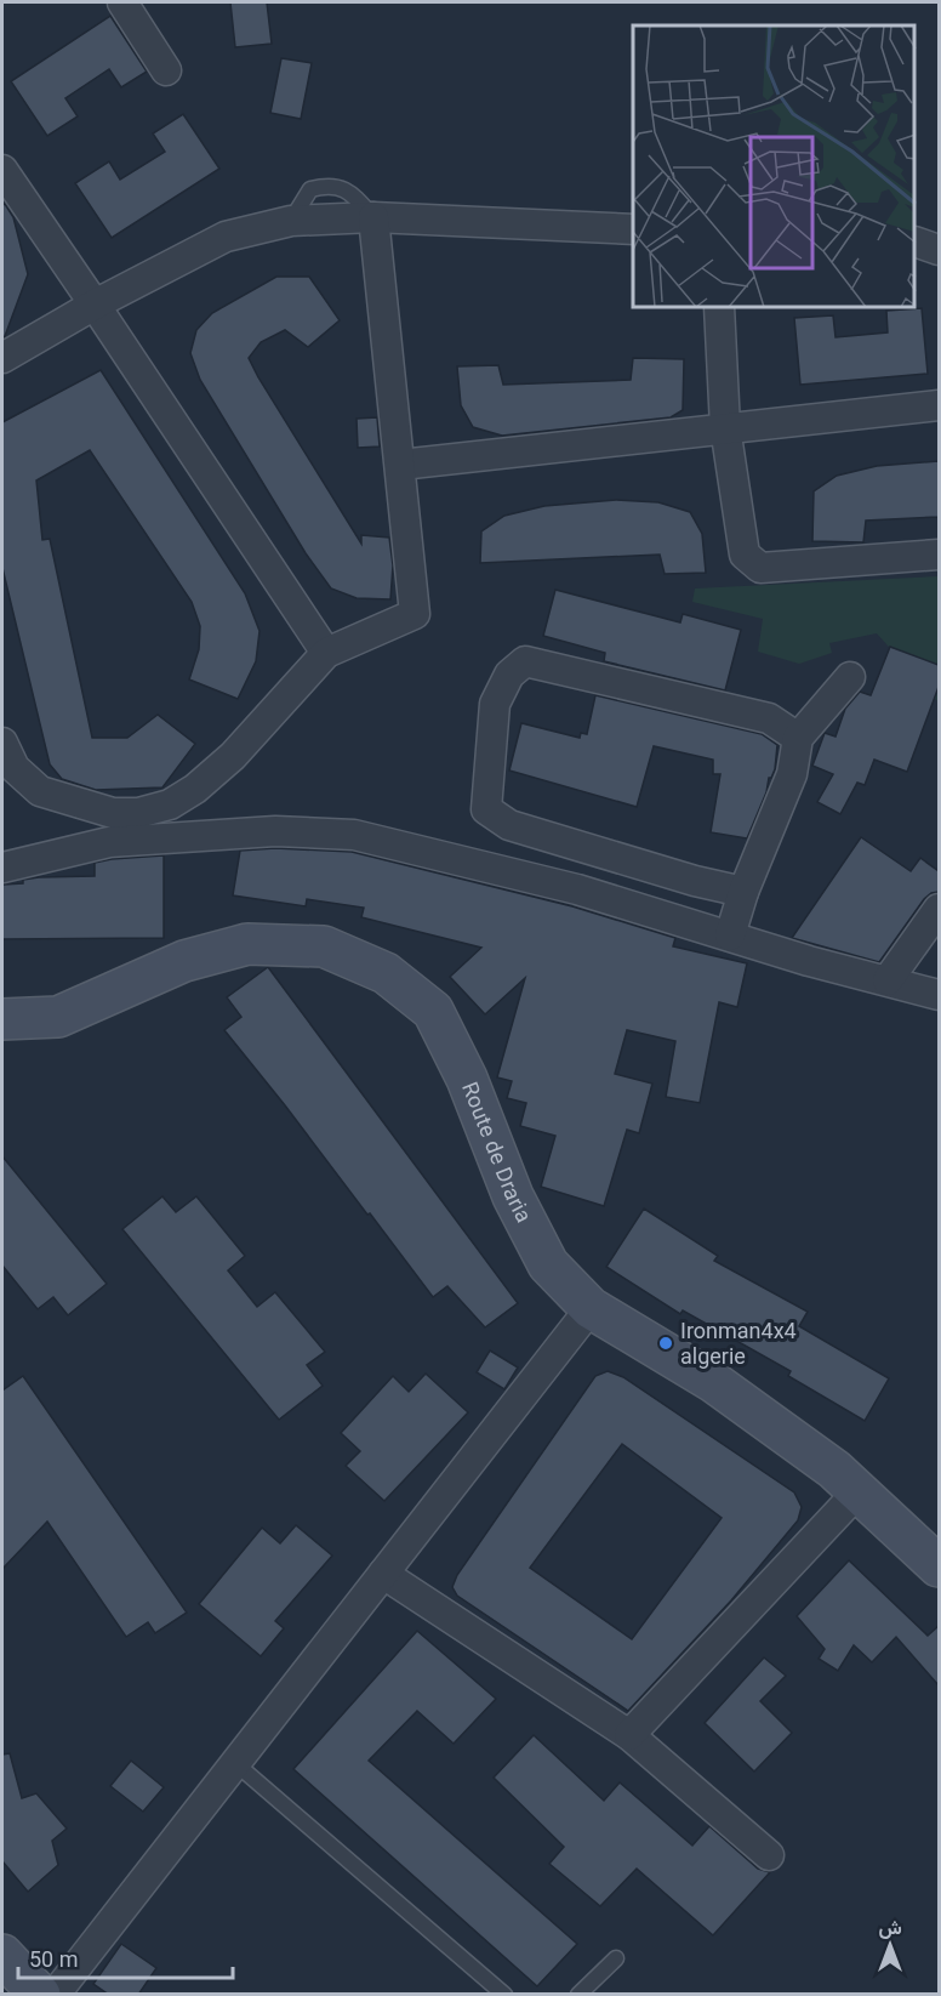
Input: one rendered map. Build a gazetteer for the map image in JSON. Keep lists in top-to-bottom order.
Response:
{
  "streets": {
    "main road": ["Route de Draria"]
  },
  "places": ["Ironman4x4 algerie"],
  "scale_bar": "50 m",
  "north": "top"
}
